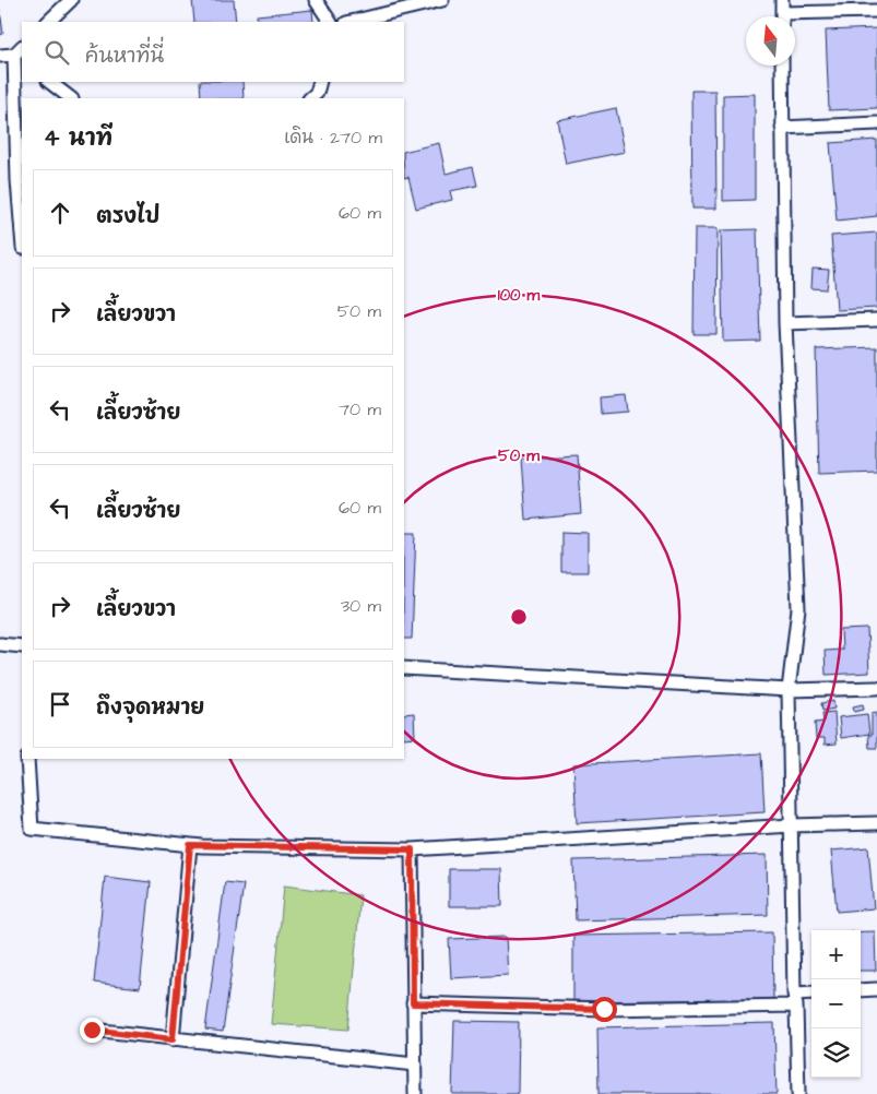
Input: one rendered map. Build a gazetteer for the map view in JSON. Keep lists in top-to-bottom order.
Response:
{
  "north": "top",
  "page": {
    "search": "ค้นหาที่นี่",
    "heading": ["4 นาที", "เดิน · 270 m"],
    "list": [
      ["ตรงไป", "60 m"],
      ["เลี้ยวขวา", "50 m"],
      ["เลี้ยวซ้าย", "70 m"],
      ["เลี้ยวซ้าย", "60 m"],
      ["เลี้ยวขวา", "30 m"],
      "ถึงจุดหมาย"
    ],
    "map_buttons": ["+", "−"]
  },
  "rings": ["100 m", "50 m"]
}
